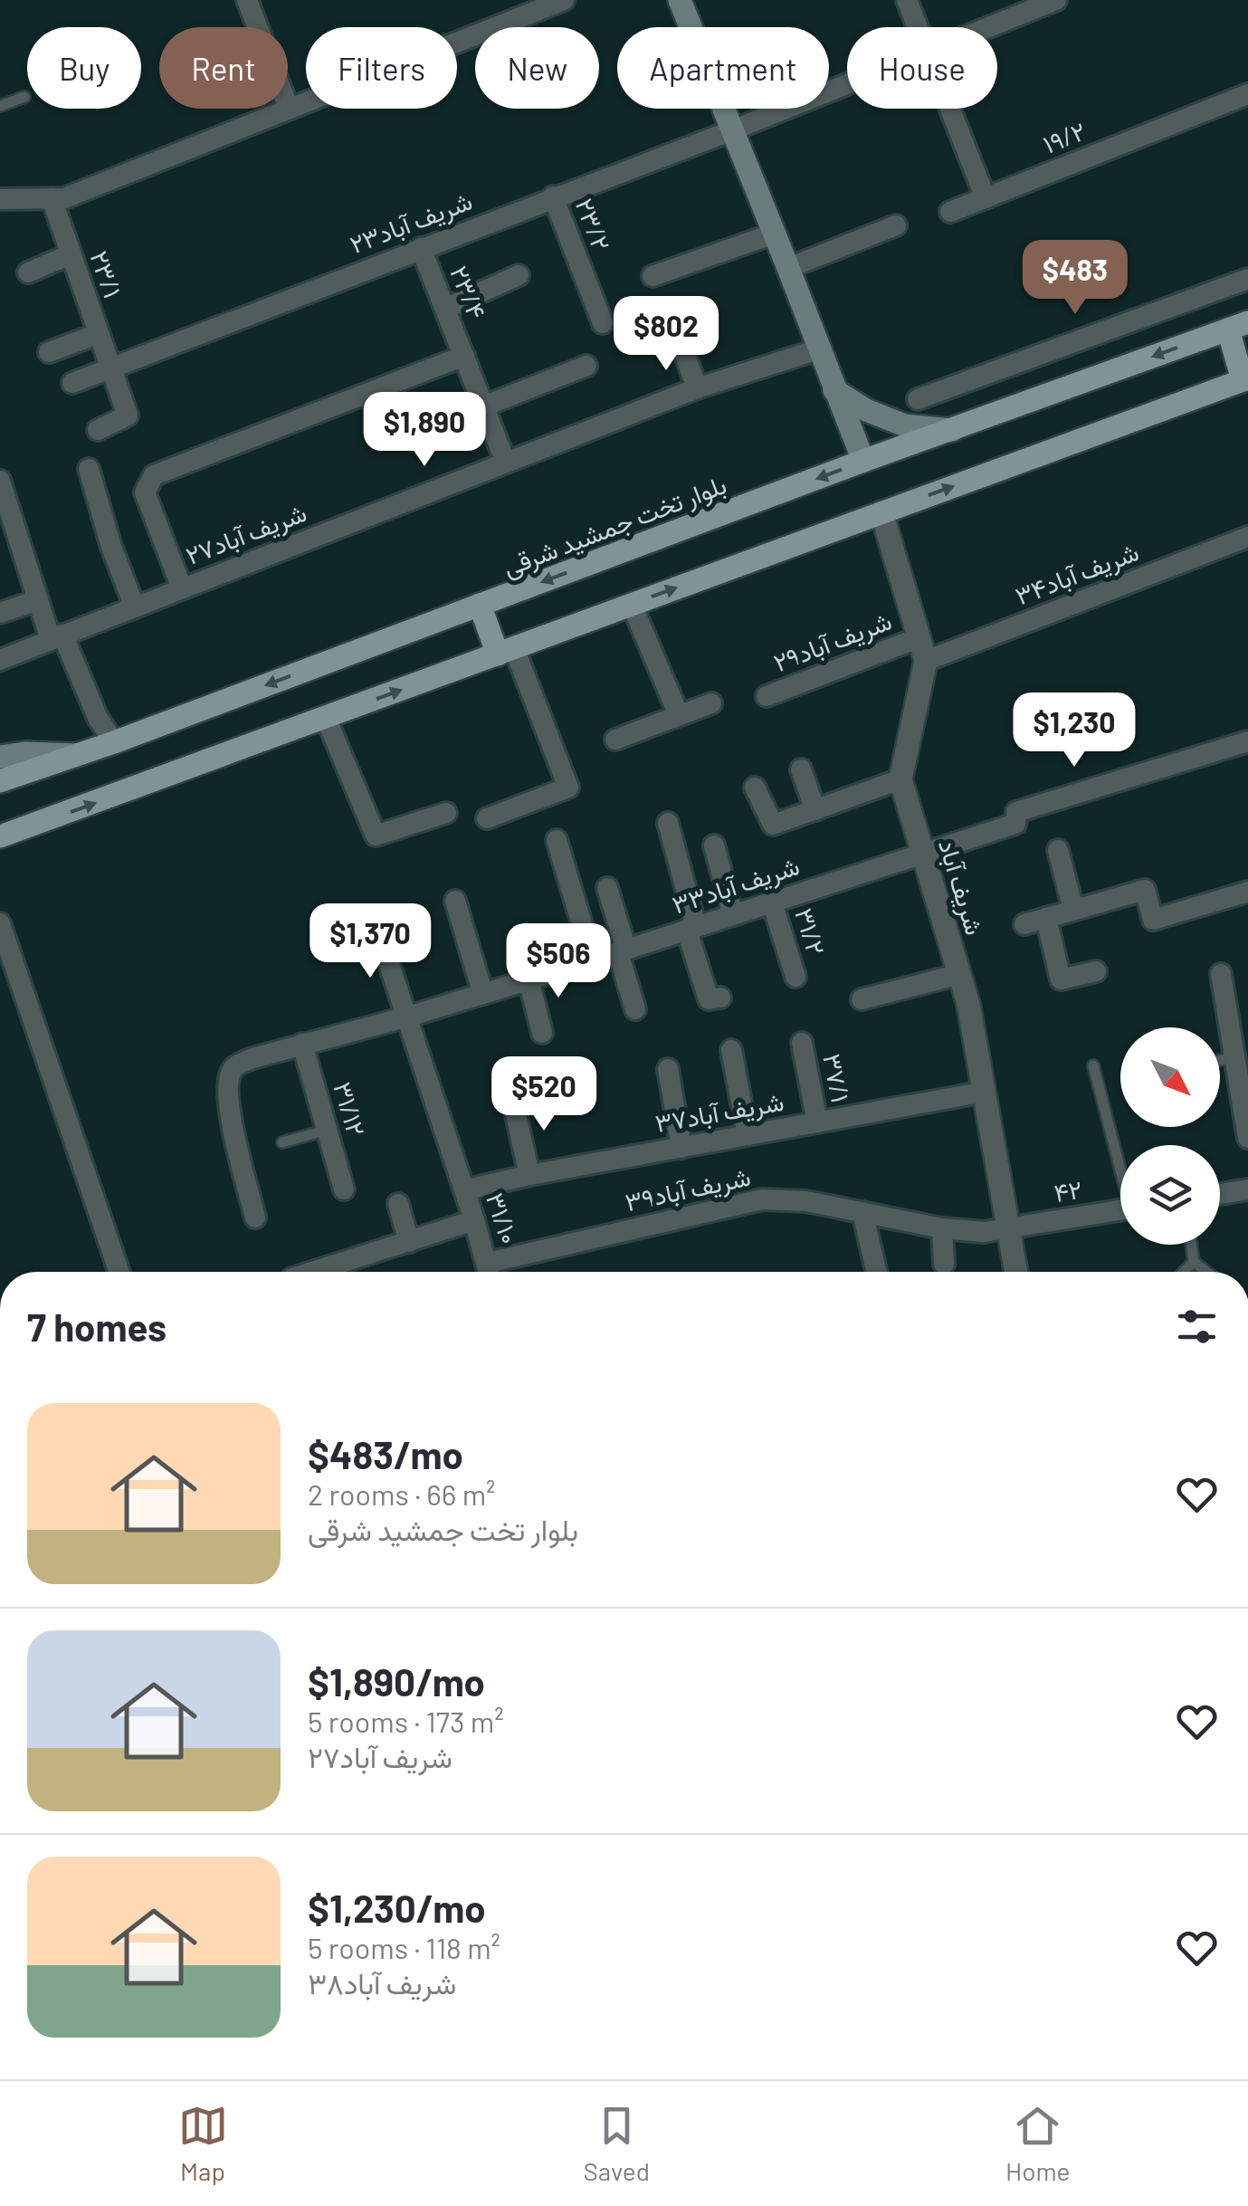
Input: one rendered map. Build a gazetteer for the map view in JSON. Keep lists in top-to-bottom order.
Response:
{
  "streets": {
    "main road": ["بلوار تخت جمشید شرقی"],
    "street": [
      "۱۹/۲",
      "شریف آباد۲۳",
      "۲۳/۲",
      "۲۳/۱",
      "۲۳/۴",
      "شریف آباد۲۷",
      "شریف آباد۳۴",
      "شریف آباد۲۹",
      "شریف آباد۳۳",
      "شریف آباد",
      "۳۱/۲",
      "۳۷/۱",
      "۳۱/۱۲",
      "شریف آباد۳۷",
      "شریف آباد۳۹",
      "۴۲",
      "۳۱/۱۰"
    ]
  },
  "crossings": [
    ["شریف آباد۲۳", "۲۳/۲"],
    ["شریف آباد۲۳", "۲۳/۱"],
    ["شریف آباد۲۳", "۲۳/۴"],
    ["۲۳/۴", "شریف آباد۲۷"],
    ["شریف آباد۳۴", "شریف آباد"],
    ["شریف آباد۳۳", "شریف آباد"],
    ["شریف آباد۳۳", "۳۱/۲"],
    ["شریف آباد۳۳", "۳۱/۱۲"],
    ["شریف آباد۳۳", "۳۱/۱۰"],
    ["شریف آباد", "شریف آباد۳۷"],
    ["شریف آباد", "شریف آباد۳۹"],
    ["شریف آباد", "۴۲"],
    ["۳۷/۱", "شریف آباد۳۷"],
    ["شریف آباد۳۷", "۳۱/۱۰"],
    ["شریف آباد۳۹", "۴۲"]
  ],
  "north": "bottom right",
  "page": {
    "chip": [
      "Buy",
      "Rent",
      "Filters",
      "New",
      "Apartment",
      "House"
    ],
    "price": [
      "$483",
      "$802",
      "$1,890",
      "$1,230",
      "$1,370",
      "$506",
      "$520"
    ],
    "heading": "7 homes",
    "list": [
      {
        "name": "$483/mo",
        "note": "2 rooms · 66 m² · بلوار تخت جمشید شرقی"
      },
      {
        "name": "$1,890/mo",
        "note": "5 rooms · 173 m² · شریف آباد۲۷"
      },
      {
        "name": "$1,230/mo",
        "note": "5 rooms · 118 m² · شریف آباد۳۸"
      }
    ],
    "tabs": ["Map", "Saved", "Home"]
  }
}
